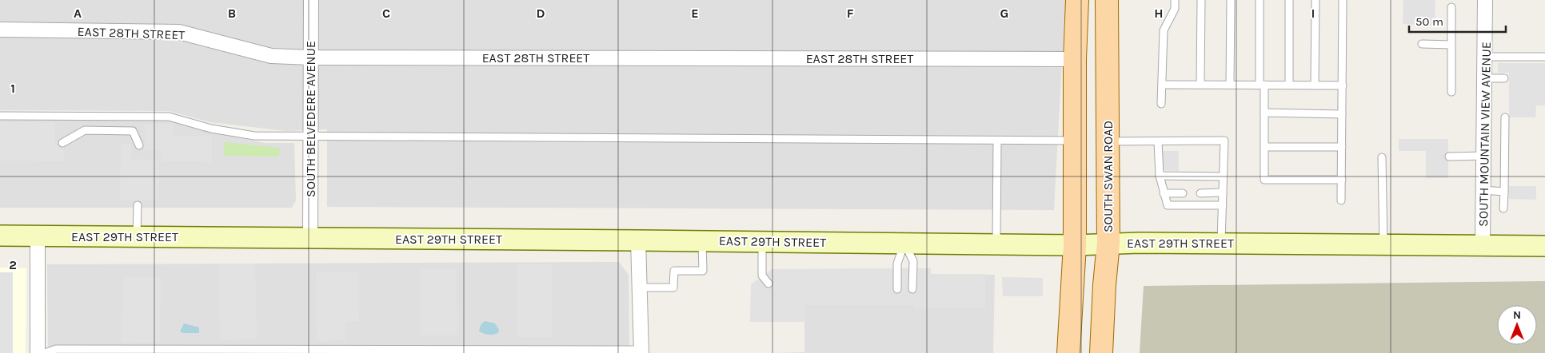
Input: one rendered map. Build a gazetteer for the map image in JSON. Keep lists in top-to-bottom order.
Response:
{
  "streets": {
    "main road": ["SOUTH SWAN ROAD"],
    "street": [
      "EAST 28TH STREET",
      "SOUTH BELVEDERE AVENUE",
      "SOUTH MOUNTAIN VIEW AVENUE",
      "EAST 29TH STREET"
    ]
  },
  "crossings": [
    ["EAST 28TH STREET", "SOUTH BELVEDERE AVENUE"],
    ["SOUTH BELVEDERE AVENUE", "EAST 29TH STREET"],
    ["SOUTH MOUNTAIN VIEW AVENUE", "EAST 29TH STREET"],
    ["SOUTH SWAN ROAD", "EAST 29TH STREET"]
  ],
  "scale_bar": "50 m",
  "north": "top",
  "grid": {
    "columns": [
      "A",
      "B",
      "C",
      "D",
      "E",
      "F",
      "G",
      "H",
      "I"
    ],
    "rows": ["1", "2"]
  }
}
